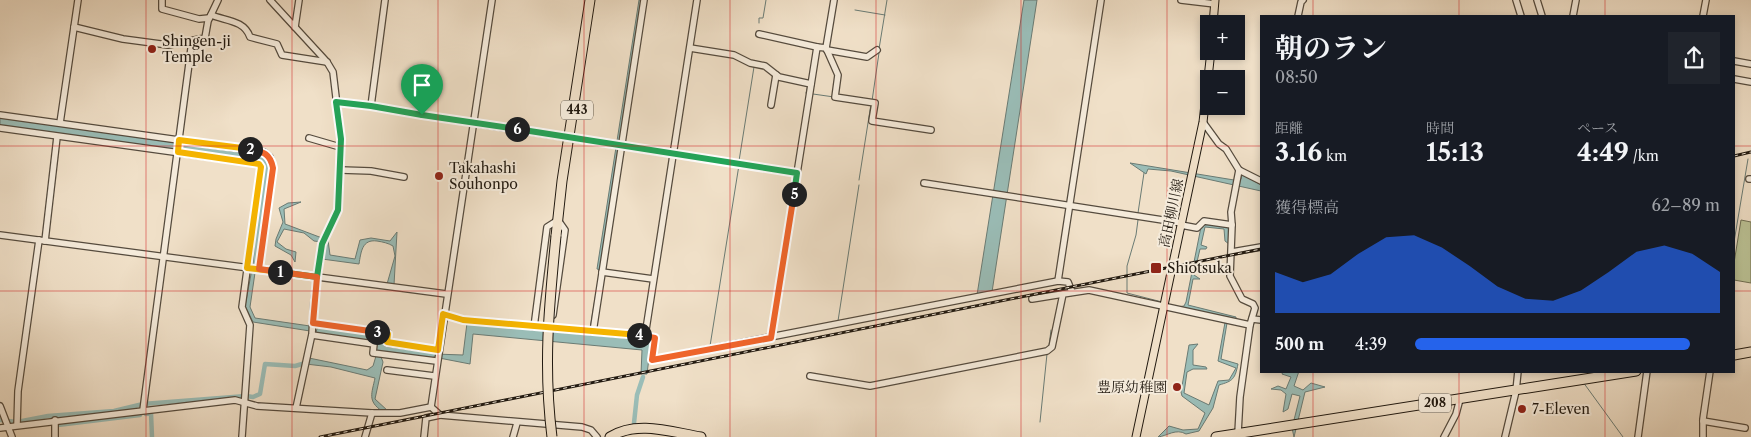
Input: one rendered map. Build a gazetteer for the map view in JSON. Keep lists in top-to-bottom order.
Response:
{
  "streets": {
    "highway": ["443", "208"],
    "main road": ["高田柳川線"]
  },
  "places": {
    "other": [
      "Shingen-ji Temple",
      "Takahashi Souhonpo",
      "豊原幼稚園",
      "7-Eleven"
    ],
    "transit": ["Shiotsuka"]
  },
  "page": {
    "map_buttons": ["+", "−"],
    "heading": ["朝のラン", "08:50"],
    "stats": [
      ["距離", "3.16 km"],
      ["時間", "15:13"],
      ["ペース", "4:49 /km"]
    ],
    "pins": [
      "6",
      "2",
      "5",
      "1",
      "3",
      "4"
    ],
    "chart": ["獲得標高", "62–89 m"],
    "list": [
      {
        "name": "500 m",
        "note": "4:39"
      }
    ]
  }
}
